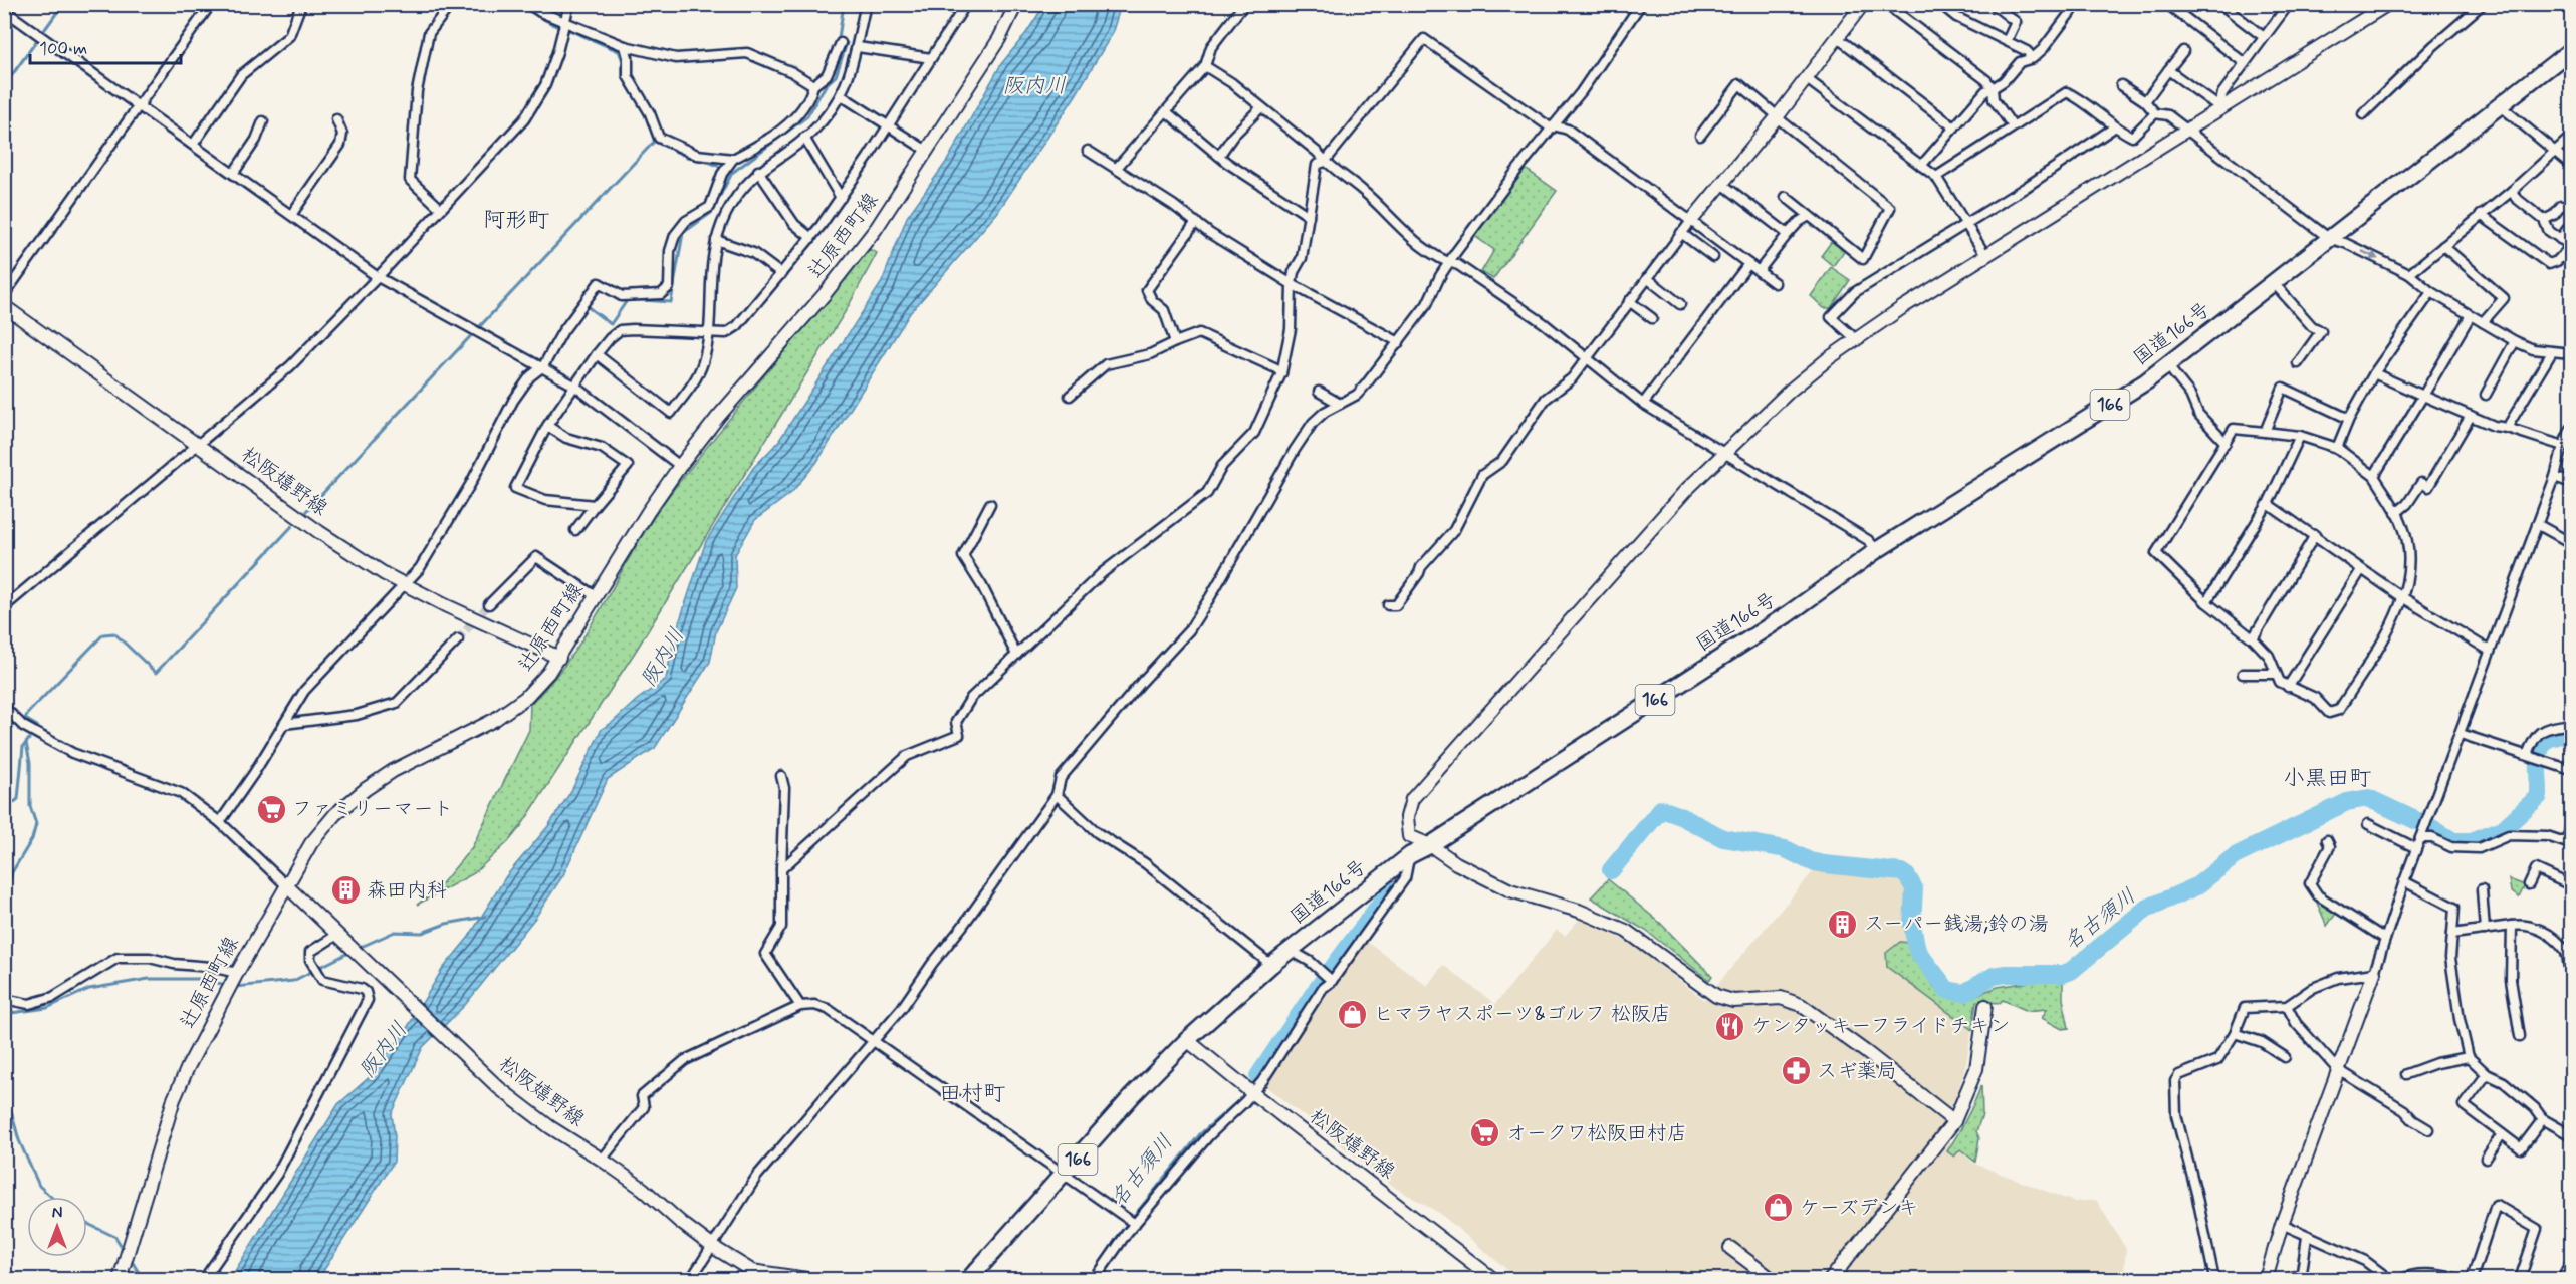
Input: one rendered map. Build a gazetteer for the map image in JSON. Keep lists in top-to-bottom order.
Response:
{
  "streets": {
    "highway": ["国道166号", "166"],
    "main road": ["辻原西町線", "松阪嬉野線"]
  },
  "crossings": [
    ["辻原西町線", "松阪嬉野線"],
    ["国道166号", "松阪嬉野線"]
  ],
  "districts": ["阿形町", "小黒田町", "田村町"],
  "water": ["阪内川", "名古須川"],
  "places": {
    "supermarket": ["ファミリーマート", "オークワ松阪田村店"],
    "building": ["森田内科", "スーパー銭湯;鈴の湯"],
    "shop": ["ヒマラヤスポーツ&ゴルフ 松阪店", "ケーズデンキ"],
    "restaurant": ["ケンタッキーフライドチキン"],
    "pharmacy": ["スギ薬局"]
  },
  "scale_bar": "100 m",
  "north": "top"
}
